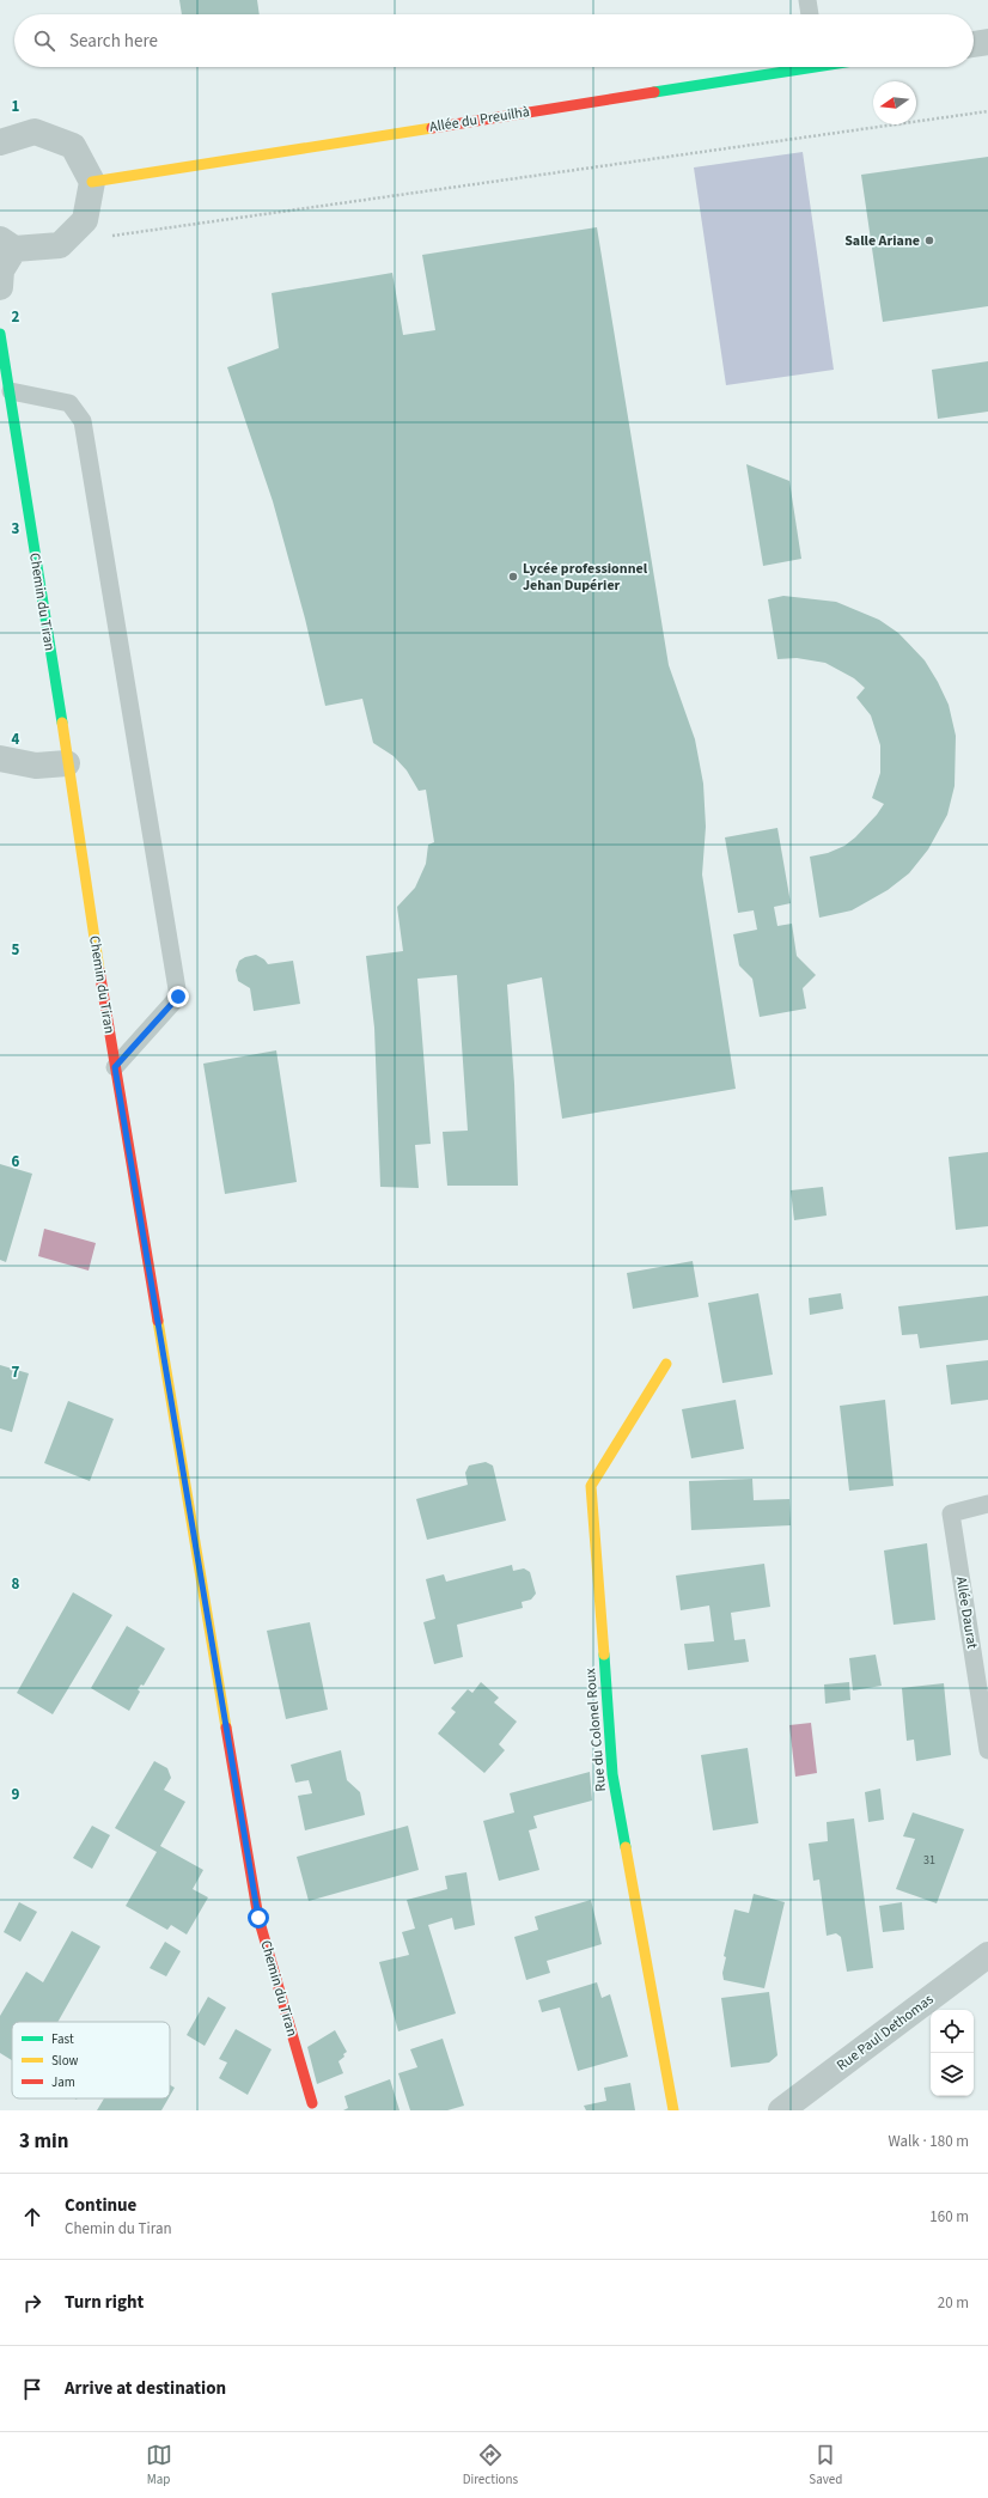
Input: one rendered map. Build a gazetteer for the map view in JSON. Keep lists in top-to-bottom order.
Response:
{
  "streets": {
    "street": [
      "Allée du Preuilhà",
      "Chemin du Tiran",
      "Rue du Colonel Roux",
      "Rue Paul Dethomas"
    ],
    "lane": ["Allée Daurat"]
  },
  "places": ["Salle Ariane", "Lycée professionnel Jehan Dupérier"],
  "house_numbers": ["31"],
  "legend": ["Fast", "Slow", "Jam"],
  "north": "left",
  "page": {
    "search": "Search here",
    "heading": ["3 min", "Walk · 180 m"],
    "list": [
      ["Continue", "Chemin du Tiran", "160 m"],
      ["Turn right", "20 m"],
      "Arrive at destination"
    ],
    "nav": ["Map", "Directions", "Saved"]
  },
  "grid": {
    "rows": [
      "1",
      "2",
      "3",
      "4",
      "5",
      "6",
      "7",
      "8",
      "9"
    ]
  }
}
